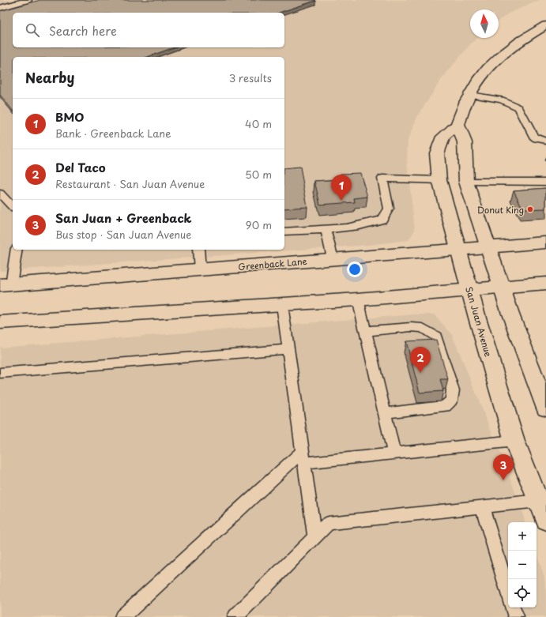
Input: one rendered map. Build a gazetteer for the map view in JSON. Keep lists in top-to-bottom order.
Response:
{
  "streets": {
    "main road": ["Greenback Lane", "San Juan Avenue"]
  },
  "crossings": [
    ["Greenback Lane", "San Juan Avenue"]
  ],
  "places": ["Donut King"],
  "north": "top",
  "page": {
    "search": "Search here",
    "heading": ["Nearby", "3 results"],
    "list": [
      {
        "mark": "1",
        "name": "BMO",
        "note": "Bank · Greenback Lane",
        "value": "40 m"
      },
      {
        "mark": "2",
        "name": "Del Taco",
        "note": "Restaurant · San Juan Avenue",
        "value": "50 m"
      },
      {
        "mark": "3",
        "name": "San Juan + Greenback",
        "note": "Bus stop · San Juan Avenue",
        "value": "90 m"
      }
    ],
    "pins": ["1", "2", "3"],
    "map_buttons": ["+", "−"]
  }
}
